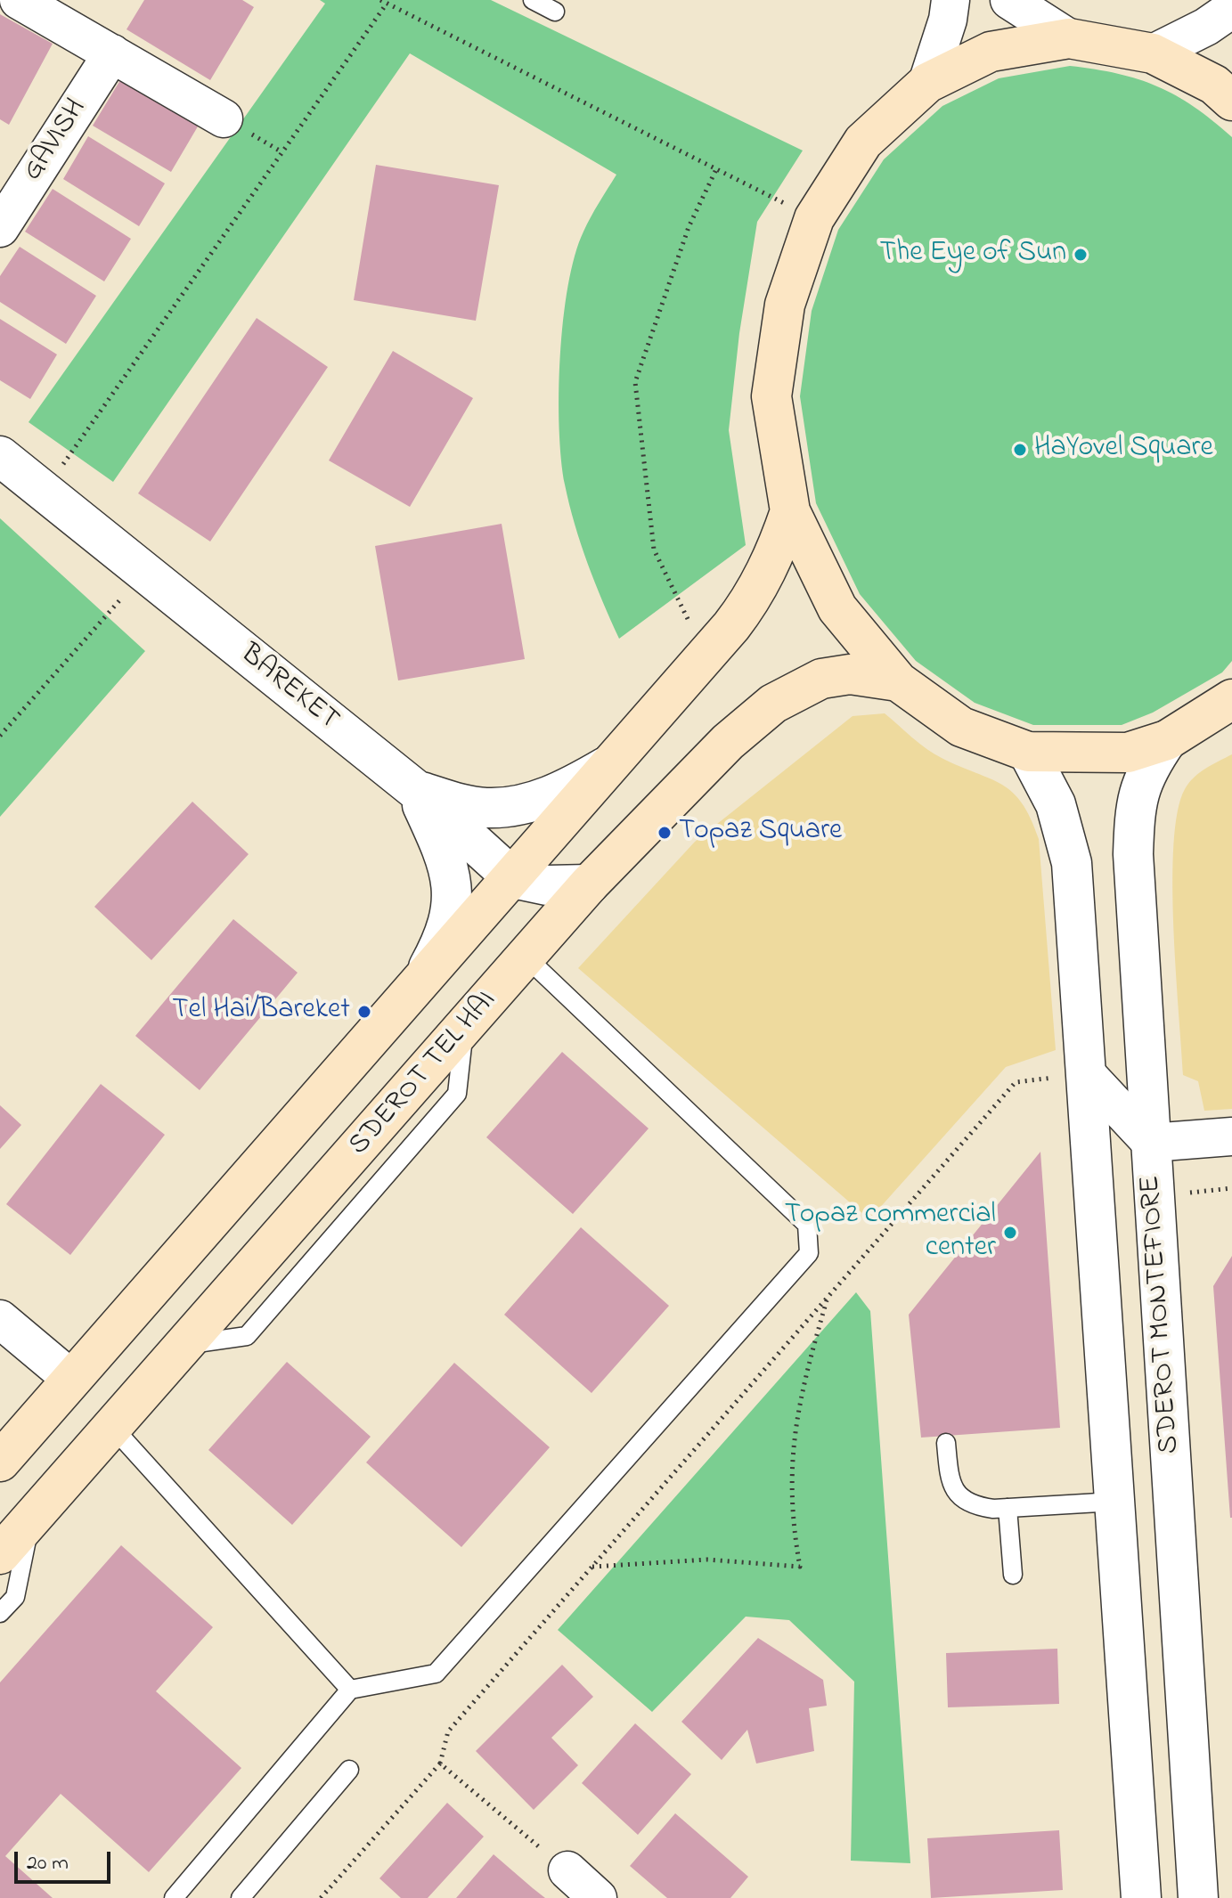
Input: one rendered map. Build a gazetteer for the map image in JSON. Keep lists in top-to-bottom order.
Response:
{
  "streets": {
    "main road": ["SDEROT TEL HAI"],
    "street": ["GAVISH", "BAREKET", "SDEROT MONTEFIORE"]
  },
  "places": [
    "The Eye of Sun",
    "HaYovel Square",
    "Topaz Square",
    "Tel Hai/Bareket",
    "Topaz commercial center"
  ],
  "scale_bar": "20 m"
}
